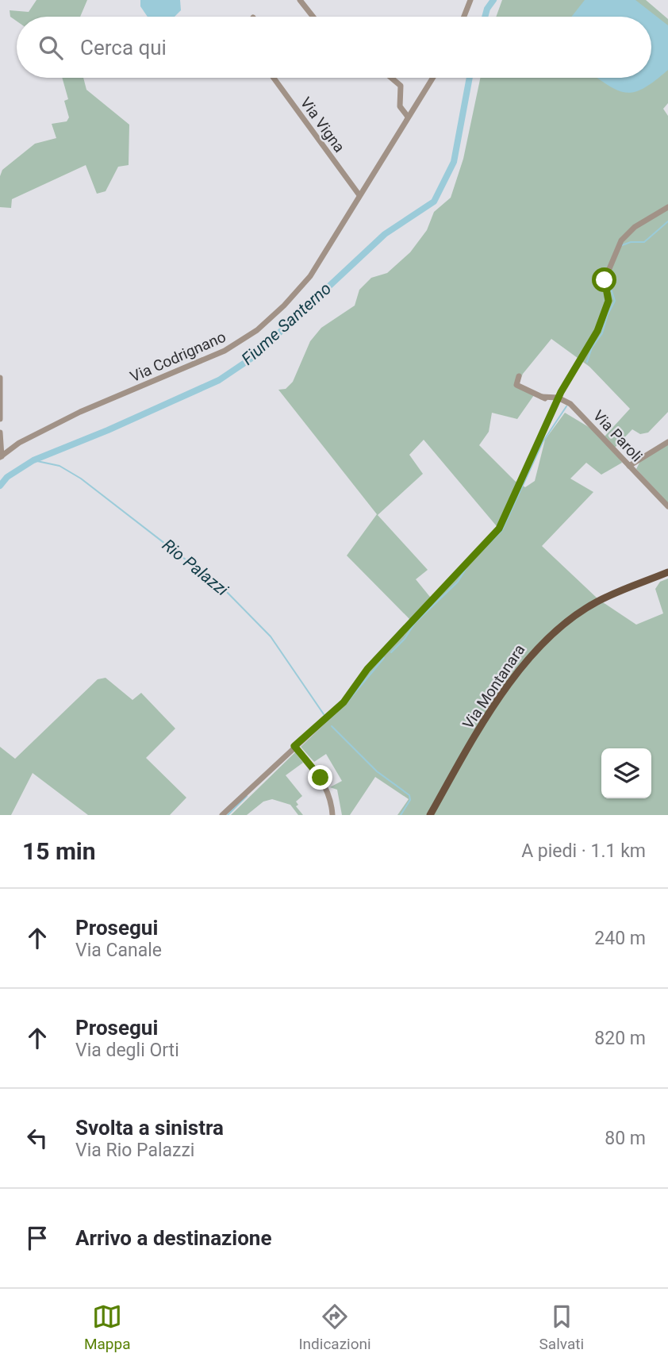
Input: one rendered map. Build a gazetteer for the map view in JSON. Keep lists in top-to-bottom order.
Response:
{
  "streets": {
    "main road": ["Via Montanara"],
    "street": ["Via Vigna", "Via Codrignano", "Via Paroli"]
  },
  "crossings": [
    ["Via Vigna", "Via Codrignano"]
  ],
  "water": ["Fiume Santerno", "Rio Palazzi"],
  "page": {
    "search": "Cerca qui",
    "heading": ["15 min", "A piedi · 1.1 km"],
    "list": [
      ["Prosegui", "Via Canale", "240 m"],
      ["Prosegui", "Via degli Orti", "820 m"],
      ["Svolta a sinistra", "Via Rio Palazzi", "80 m"],
      "Arrivo a destinazione"
    ],
    "nav": ["Mappa", "Indicazioni", "Salvati"]
  }
}
